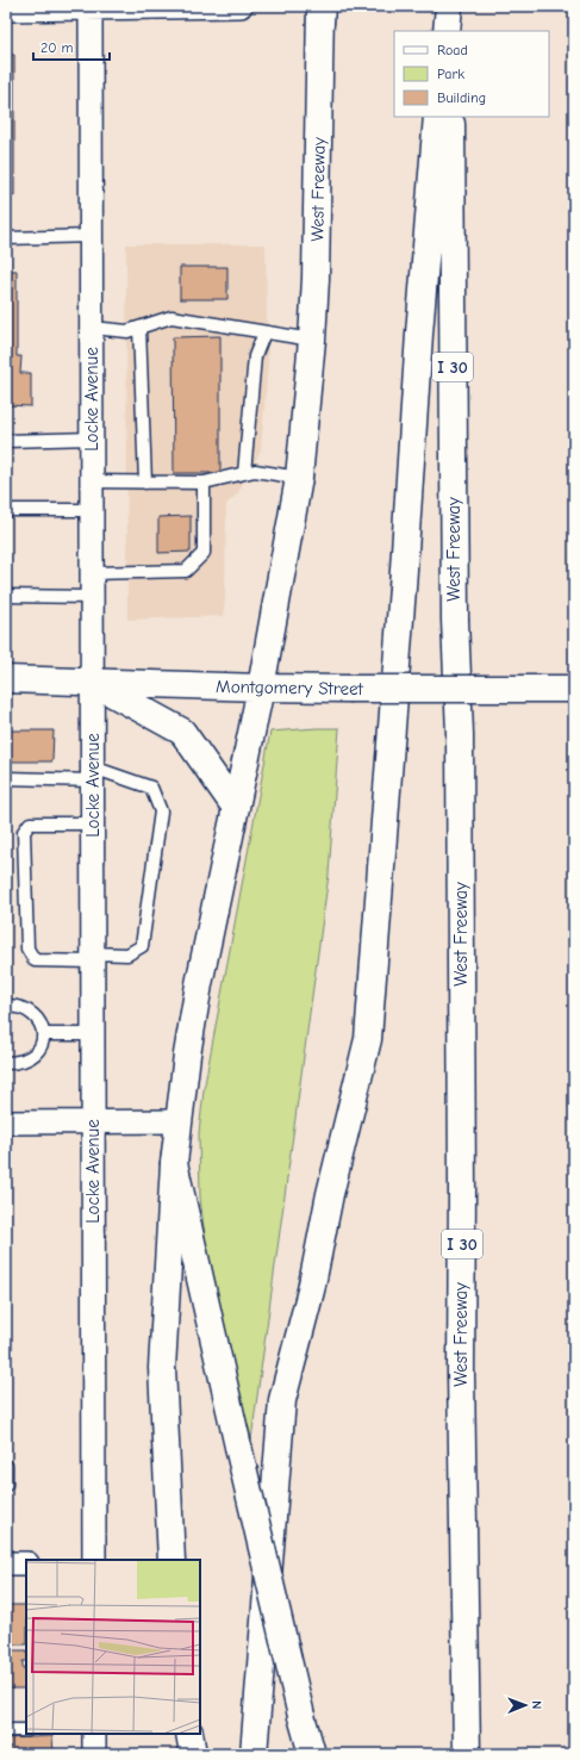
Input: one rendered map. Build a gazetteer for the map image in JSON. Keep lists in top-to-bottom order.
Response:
{
  "streets": {
    "main road": ["West Freeway", "I 30", "Montgomery Street"],
    "street": ["Locke Avenue"]
  },
  "crossings": [
    ["West Freeway", "Montgomery Street"],
    ["Locke Avenue", "Montgomery Street"]
  ],
  "legend": ["Road", "Park", "Building"],
  "scale_bar": "20 m",
  "north": "right"
}
